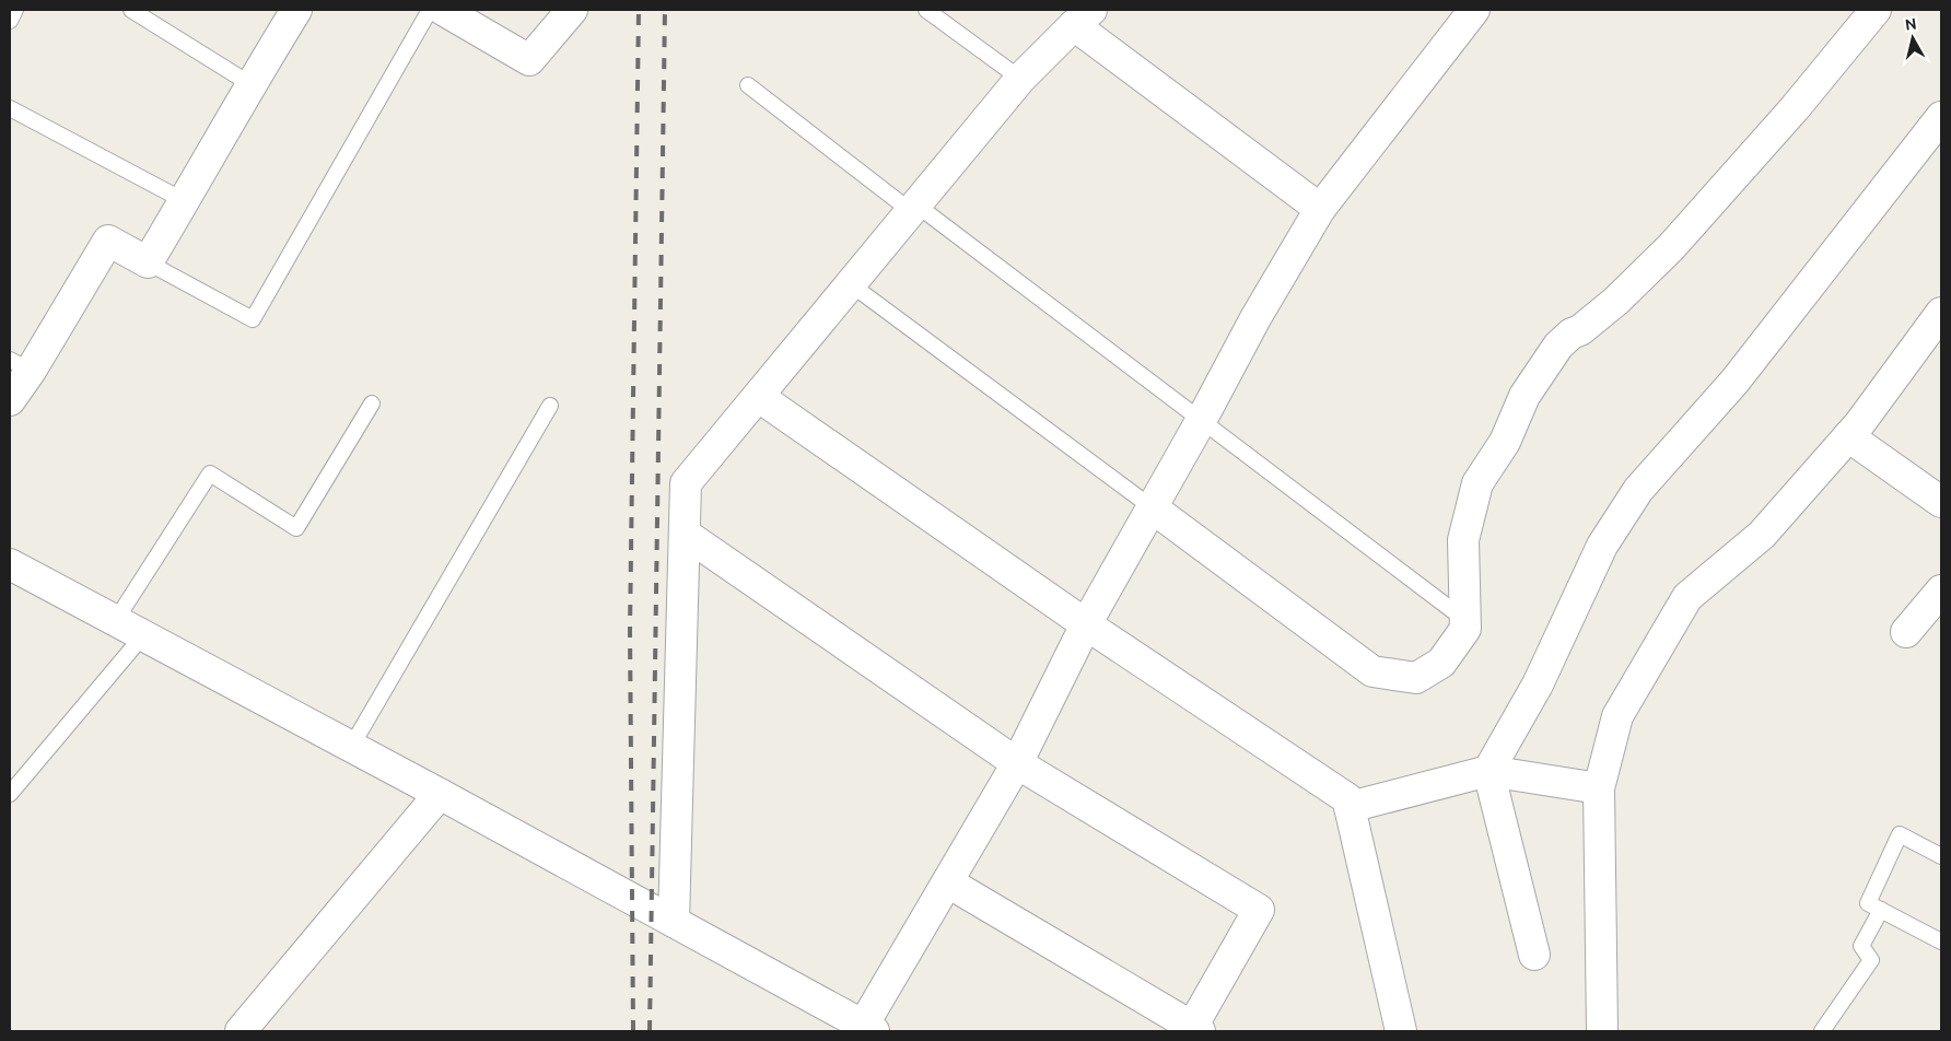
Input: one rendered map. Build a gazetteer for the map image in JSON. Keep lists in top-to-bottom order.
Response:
{
  "north": "top"
}
